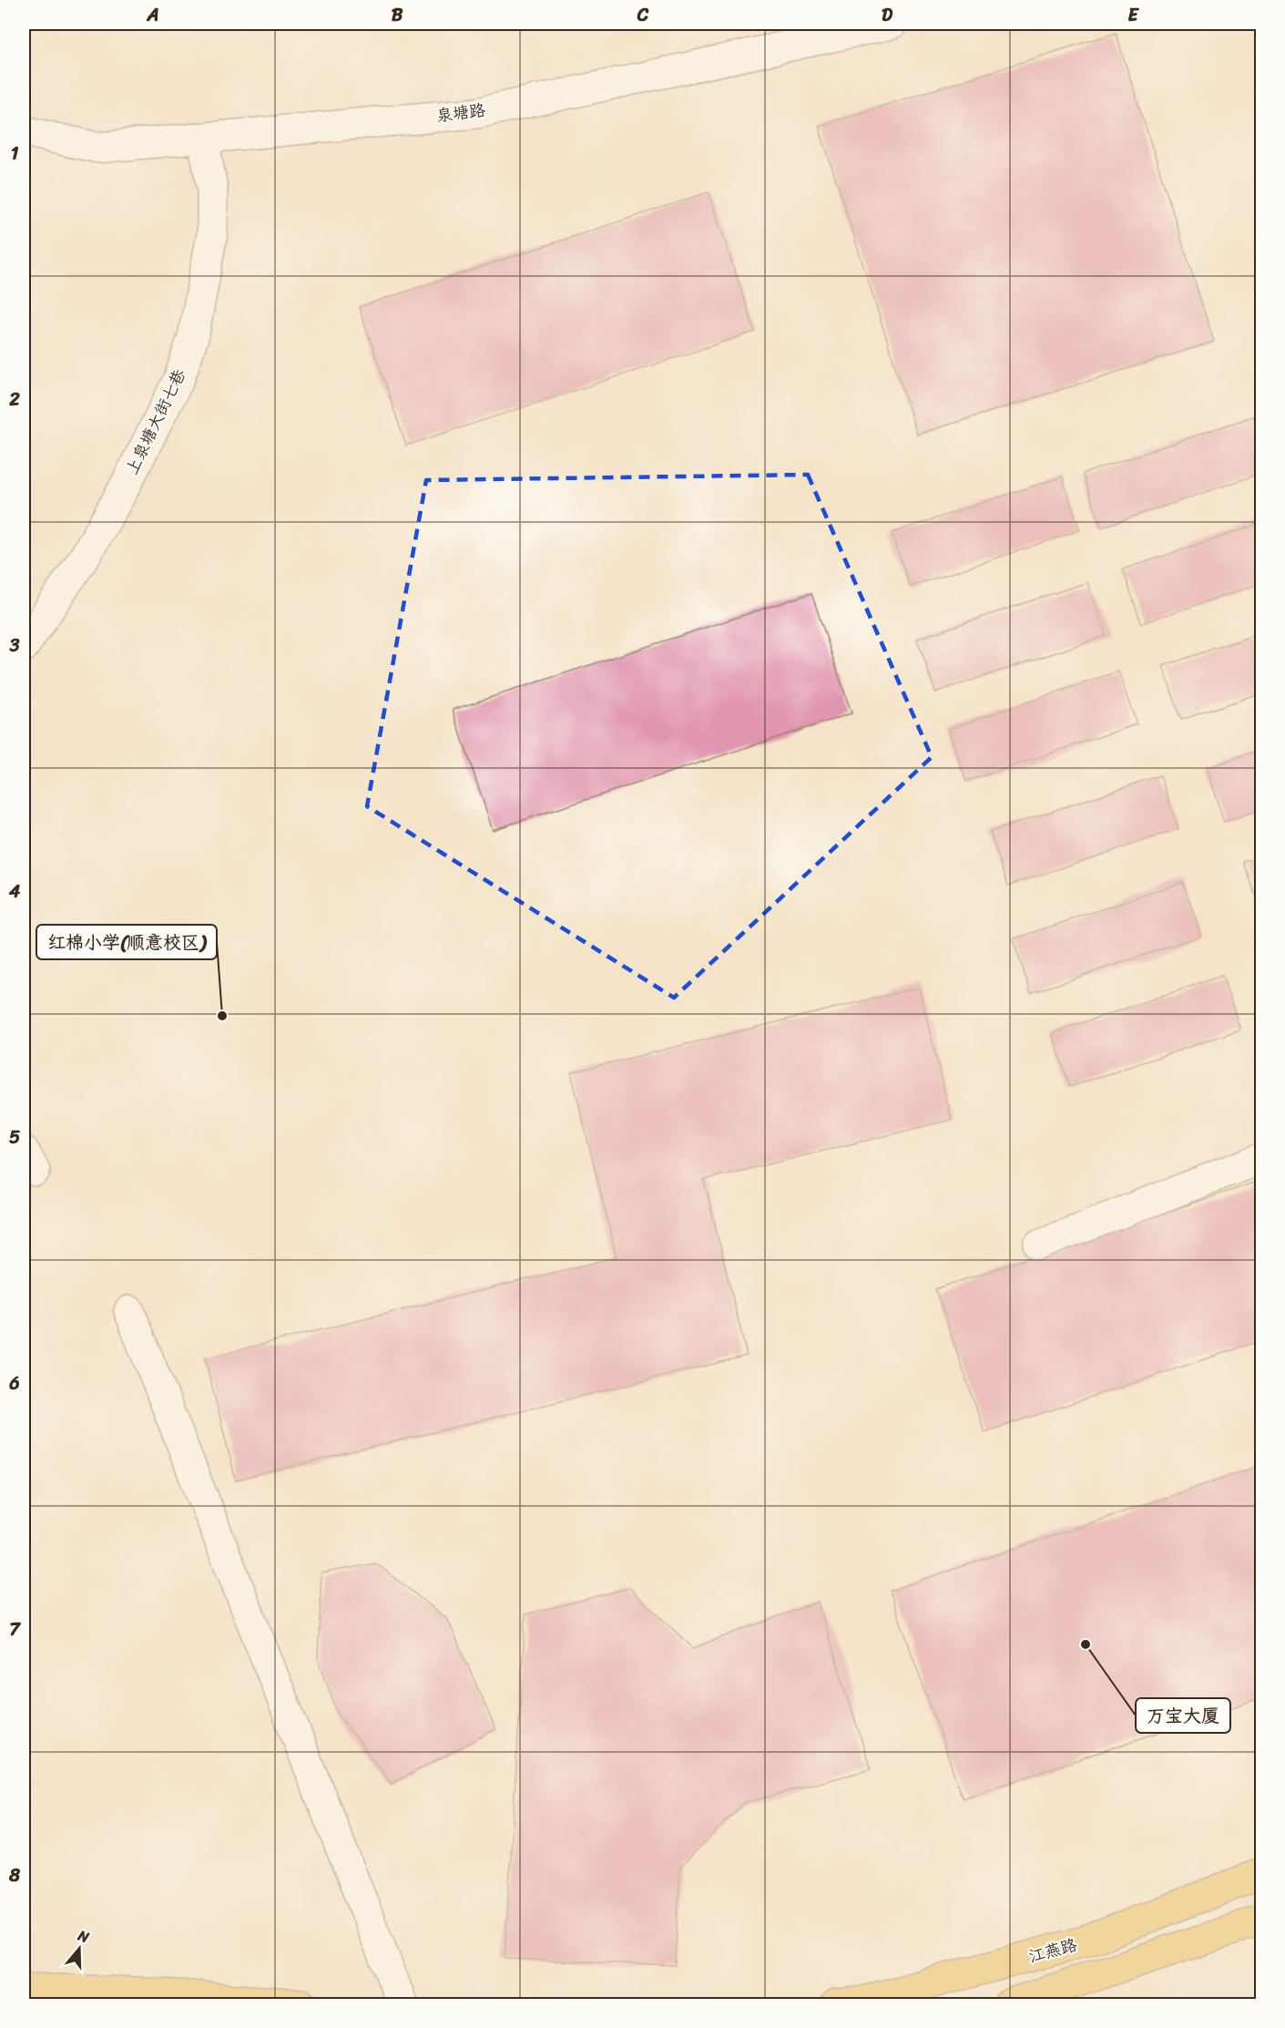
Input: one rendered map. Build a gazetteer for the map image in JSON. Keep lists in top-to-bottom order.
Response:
{
  "streets": {
    "main road": ["江燕路"],
    "street": ["泉塘路", "上泉塘大街七巷"]
  },
  "crossings": [
    ["泉塘路", "上泉塘大街七巷"]
  ],
  "places": ["红棉小学(顺意校区)", "万宝大厦"],
  "north": "top",
  "grid": {
    "columns": [
      "A",
      "B",
      "C",
      "D",
      "E"
    ],
    "rows": [
      "1",
      "2",
      "3",
      "4",
      "5",
      "6",
      "7",
      "8"
    ]
  }
}
